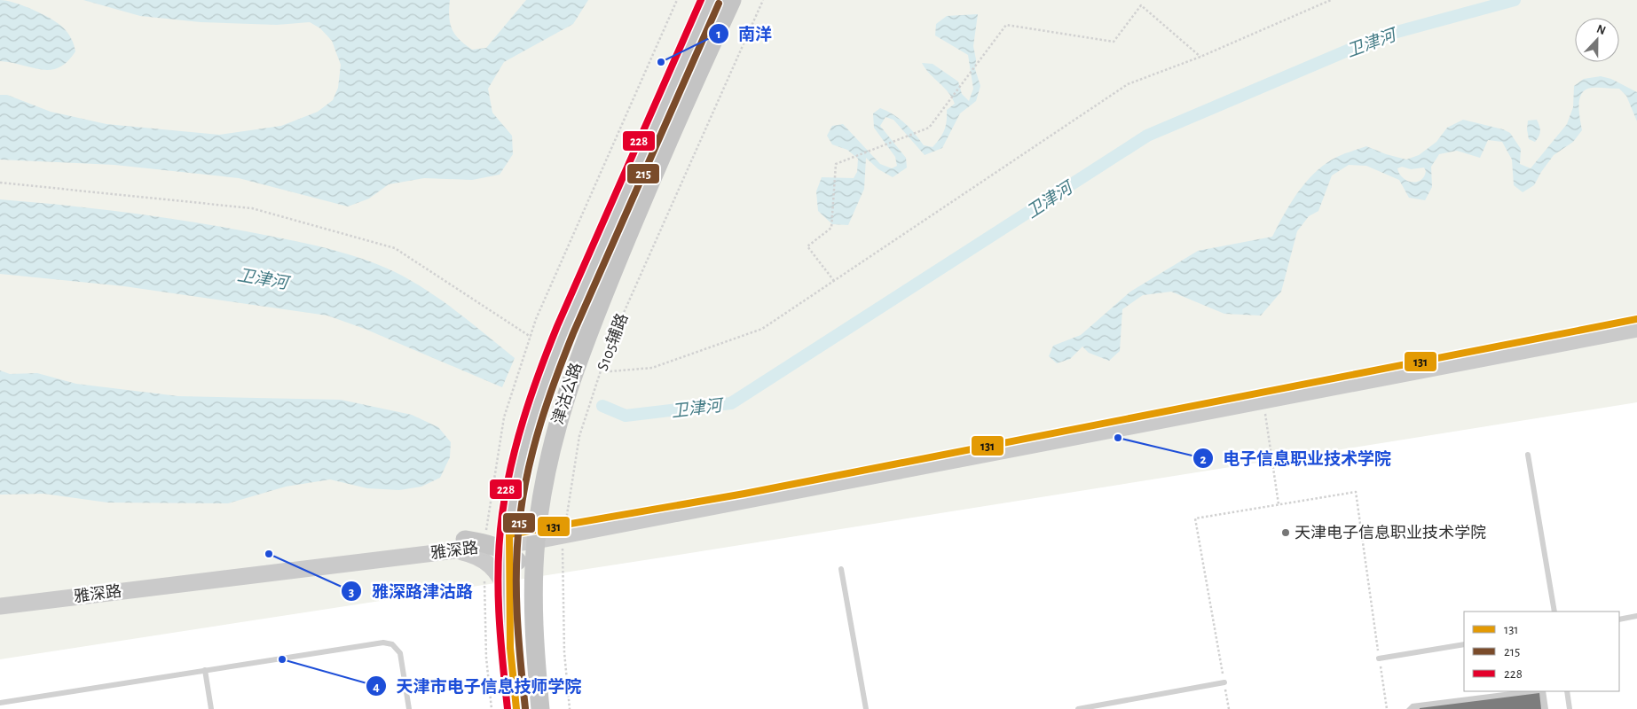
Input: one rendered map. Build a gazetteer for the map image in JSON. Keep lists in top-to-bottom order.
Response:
{
  "streets": {
    "main road": ["津沽公路"],
    "street": ["雅深路"],
    "path": ["S105辅路"]
  },
  "water": ["卫津河"],
  "places": [
    "南洋",
    "电子信息职业技术学院",
    "天津电子信息职业技术学院",
    "雅深路津沽路",
    "天津市电子信息技师学院"
  ],
  "lines": ["transit line 228", "transit line 215", "transit line 131"],
  "legend": ["131", "215", "228"],
  "north": "top"
}
